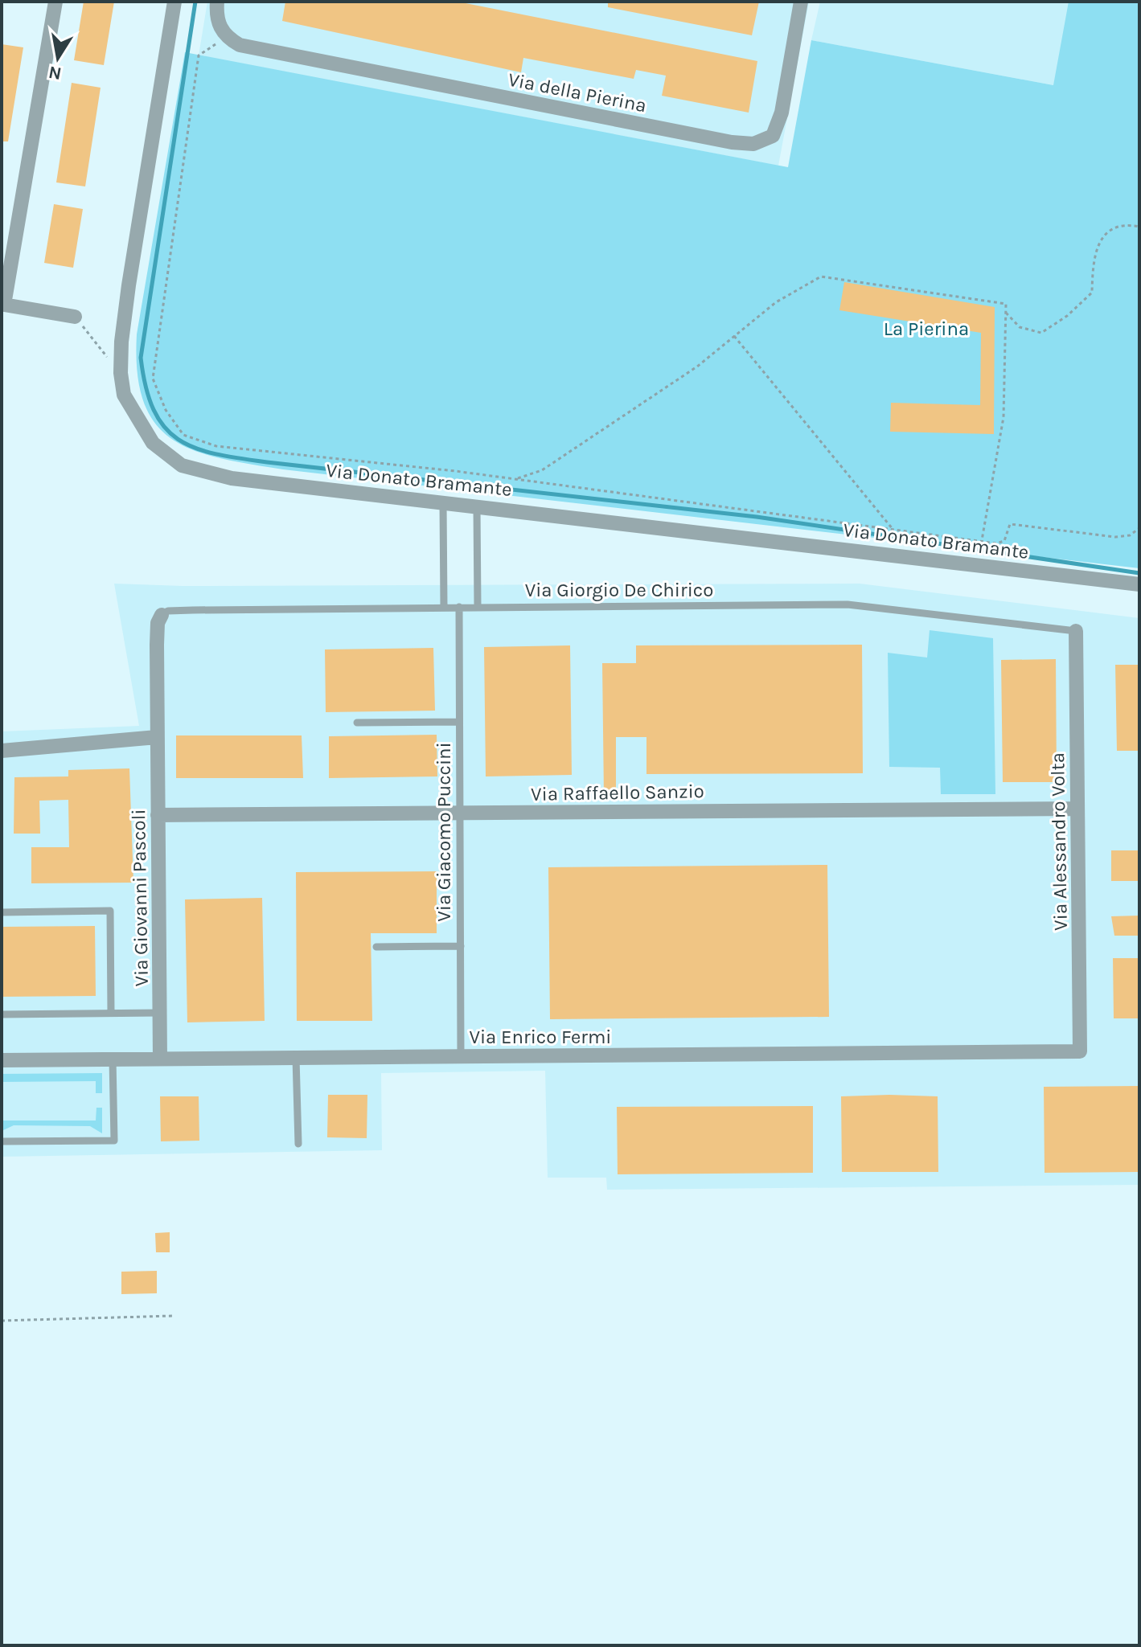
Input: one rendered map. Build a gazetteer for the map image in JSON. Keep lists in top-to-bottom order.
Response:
{
  "streets": {
    "street": [
      "Via della Pierina",
      "Via Donato Bramante",
      "Via Raffaello Sanzio",
      "Via Alessandro Volta",
      "Via Giovanni Pascoli",
      "Via Enrico Fermi"
    ],
    "lane": ["Via Giorgio De Chirico", "Via Giacomo Puccini"]
  },
  "crossings": [
    ["Via Giorgio De Chirico", "Via Giacomo Puccini"],
    ["Via Giorgio De Chirico", "Via Alessandro Volta"],
    ["Via Giorgio De Chirico", "Via Giovanni Pascoli"],
    ["Via Raffaello Sanzio", "Via Giacomo Puccini"],
    ["Via Raffaello Sanzio", "Via Alessandro Volta"],
    ["Via Raffaello Sanzio", "Via Giovanni Pascoli"],
    ["Via Giacomo Puccini", "Via Enrico Fermi"],
    ["Via Alessandro Volta", "Via Enrico Fermi"],
    ["Via Giovanni Pascoli", "Via Enrico Fermi"]
  ],
  "parks": ["La Pierina"],
  "north": "bottom"
}
